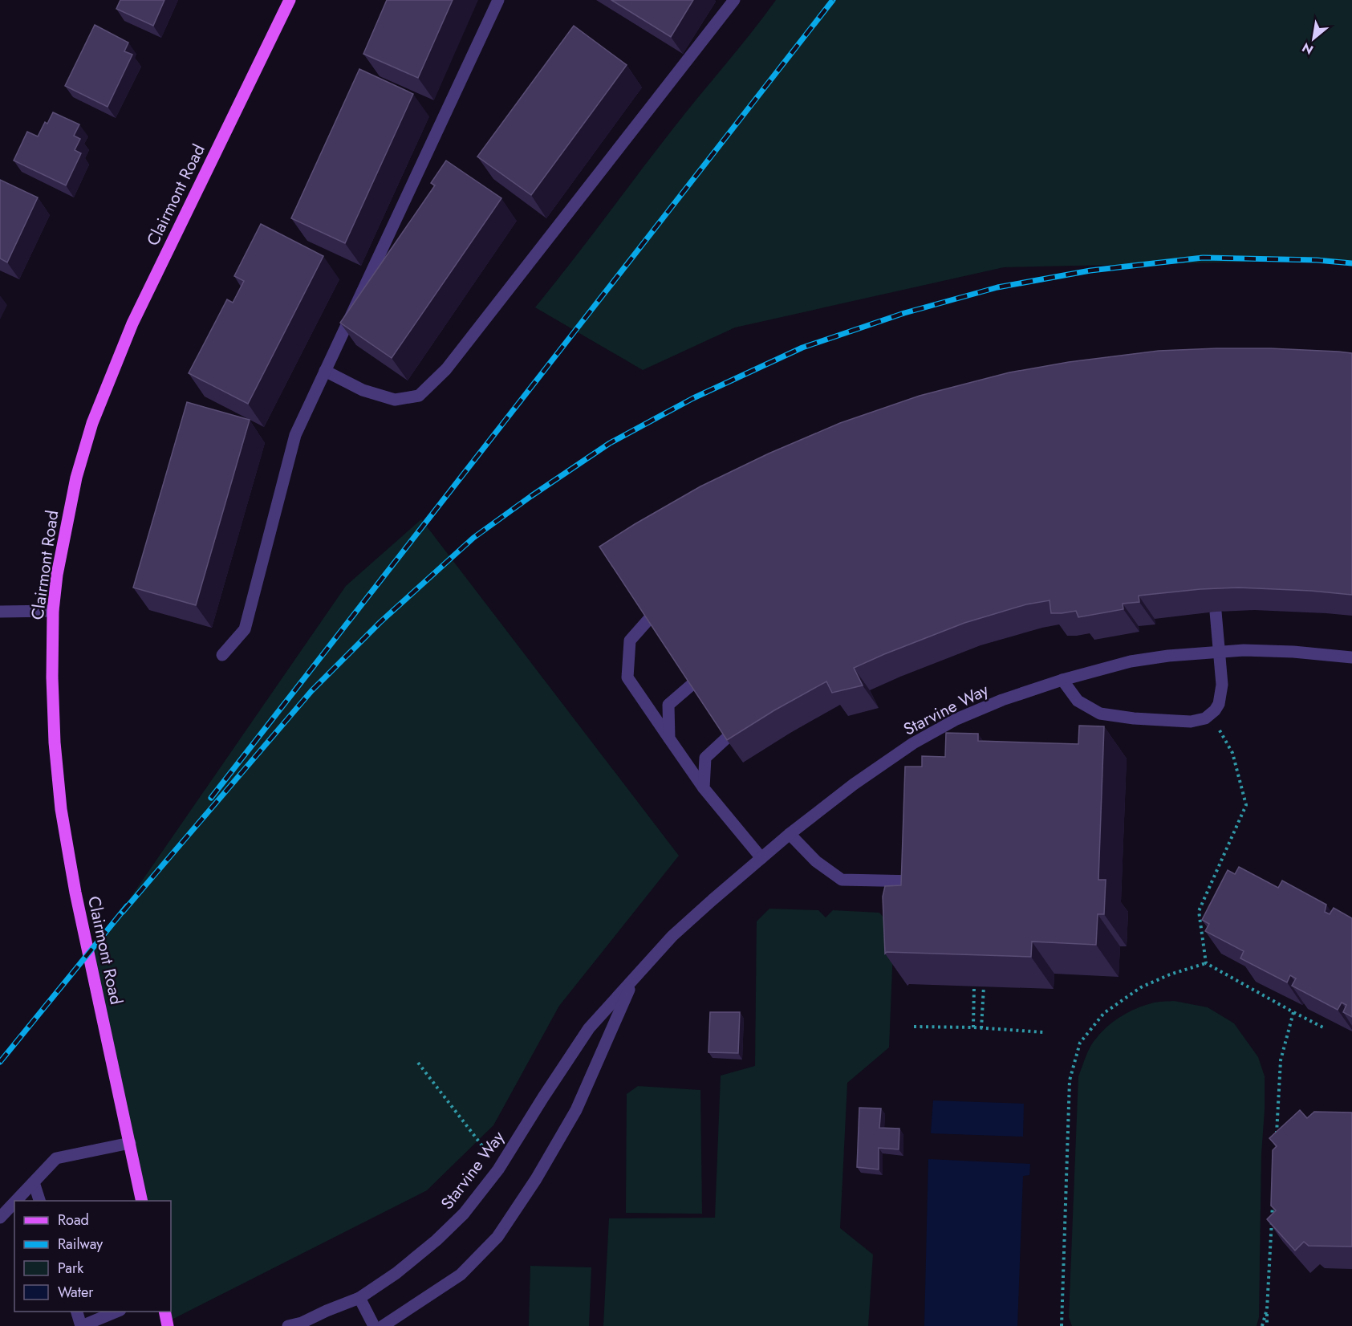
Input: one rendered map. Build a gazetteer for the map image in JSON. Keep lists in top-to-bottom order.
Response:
{
  "streets": {
    "main road": ["Clairmont Road"],
    "street": ["Starvine Way"]
  },
  "legend": [
    "Road",
    "Railway",
    "Park",
    "Water"
  ],
  "north": "bottom left"
}
